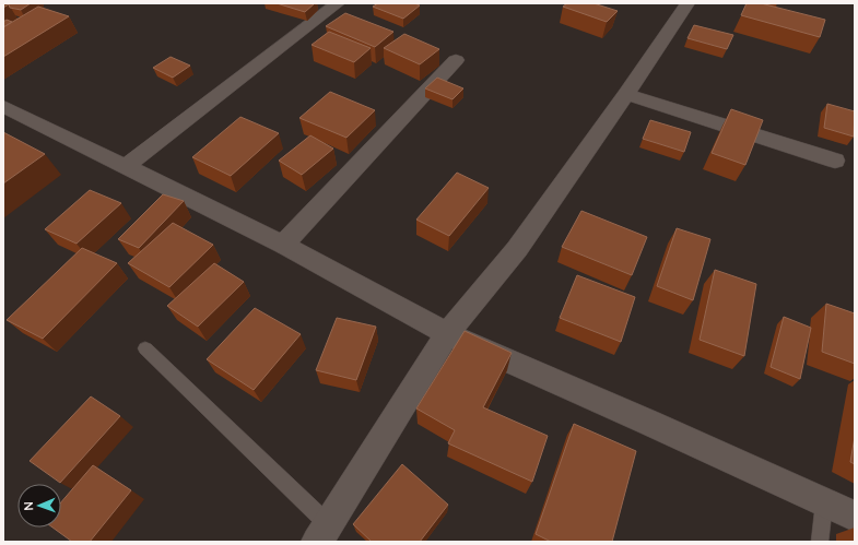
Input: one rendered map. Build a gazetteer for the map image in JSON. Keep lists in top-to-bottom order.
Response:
{
  "north": "left"
}
